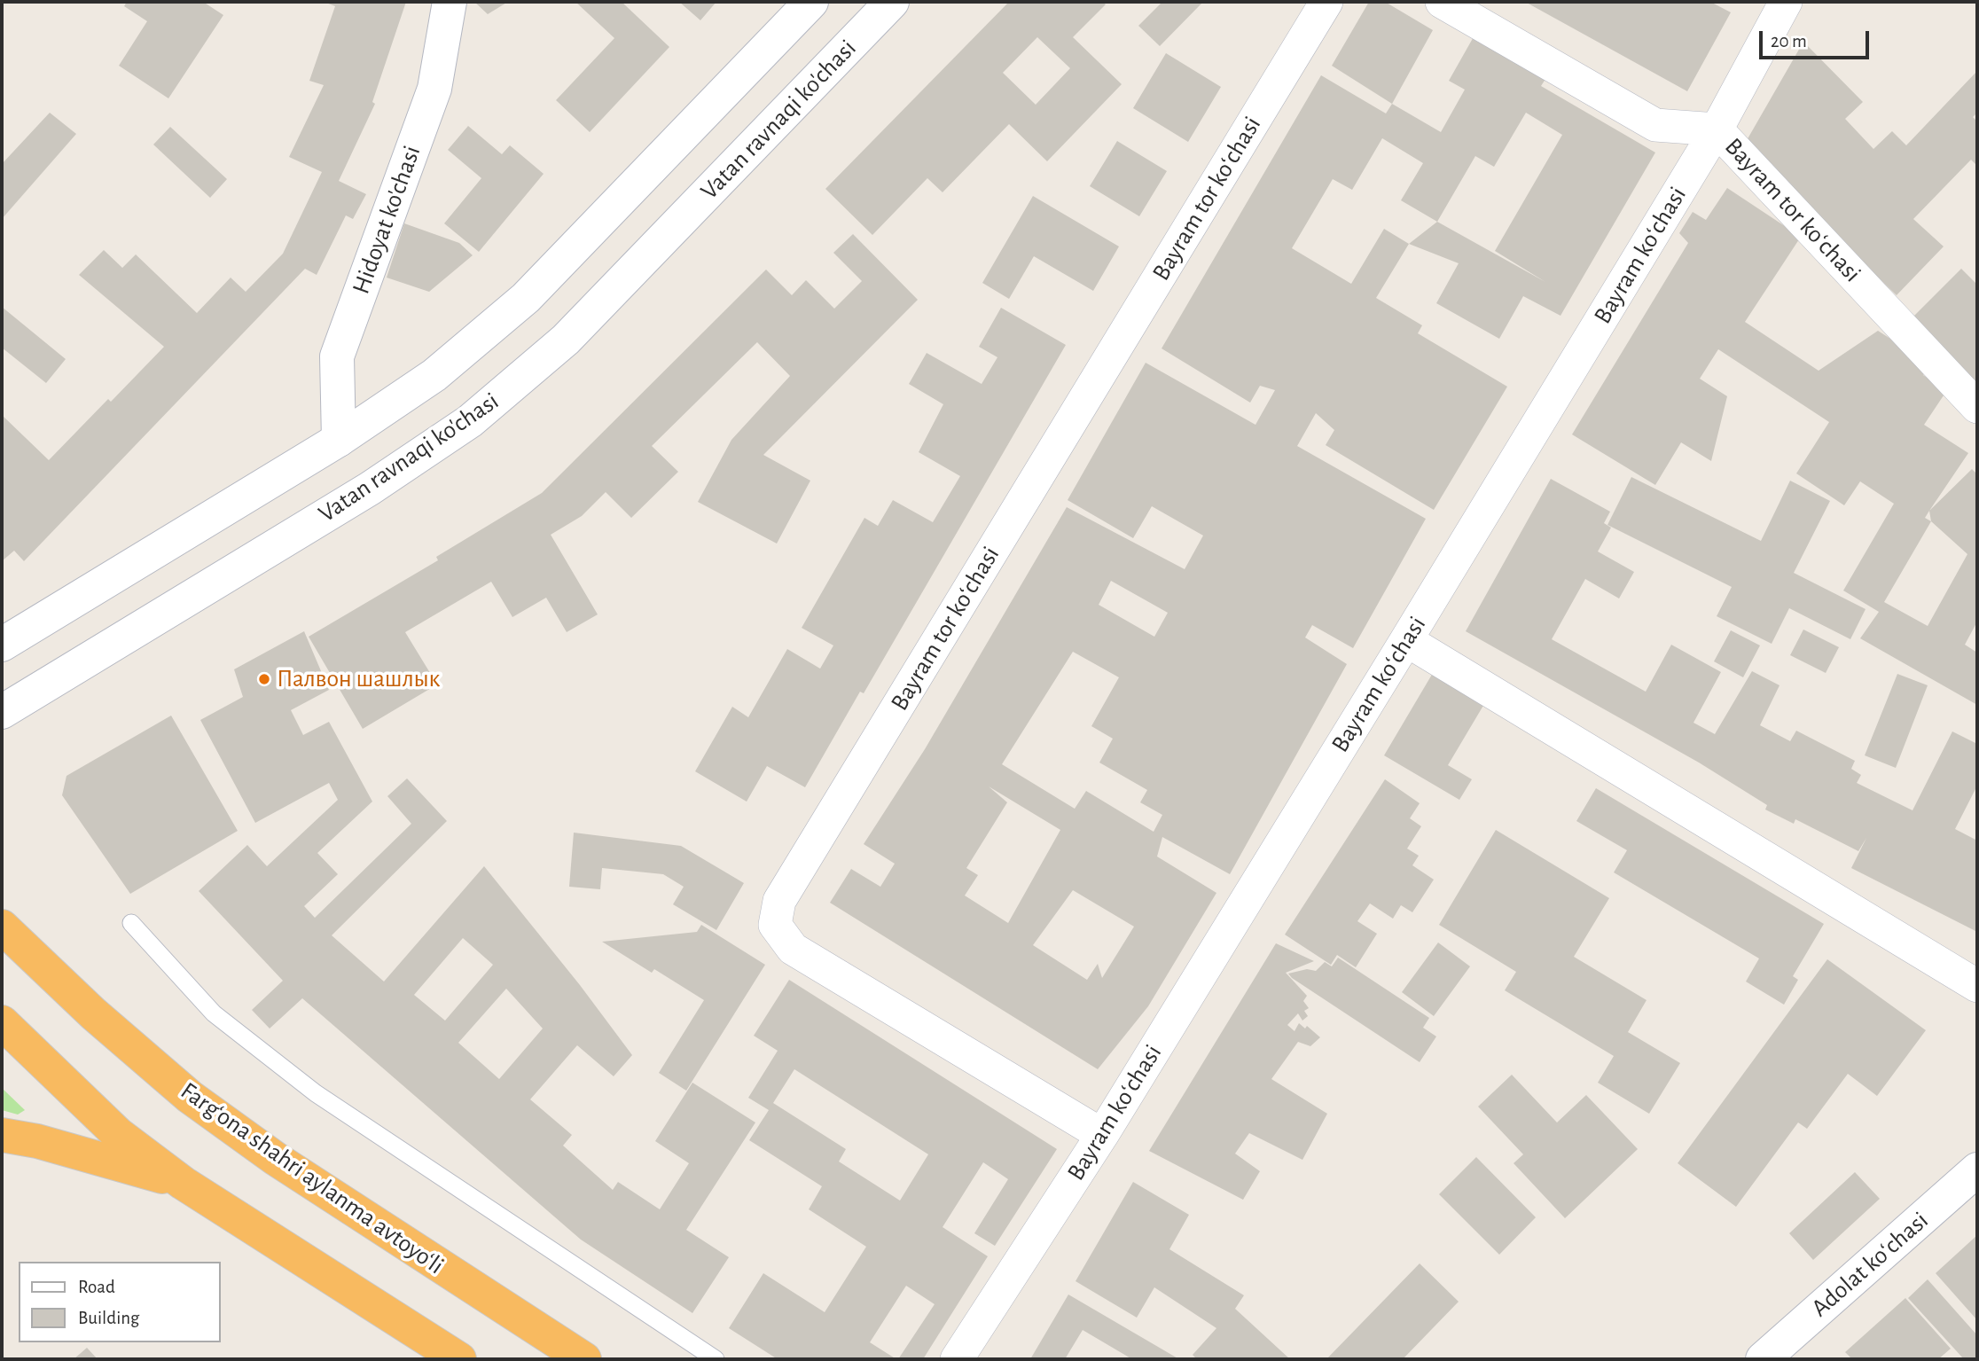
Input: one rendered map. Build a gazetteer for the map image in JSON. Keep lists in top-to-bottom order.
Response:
{
  "streets": {
    "highway": ["Farg‘ona shahri aylanma avtoyo‘li"],
    "main road": ["Vatan ravnaqi ko'chasi", "Hidoyat ko'chasi", "Adolat koʻchasi"],
    "street": ["Bayram tor koʻchasi", "Bayram koʻchasi"]
  },
  "crossings": [
    ["Bayram tor koʻchasi", "Bayram koʻchasi"]
  ],
  "places": ["Палвон шашлык"],
  "legend": ["Road", "Building"],
  "scale_bar": "20 m"
}
